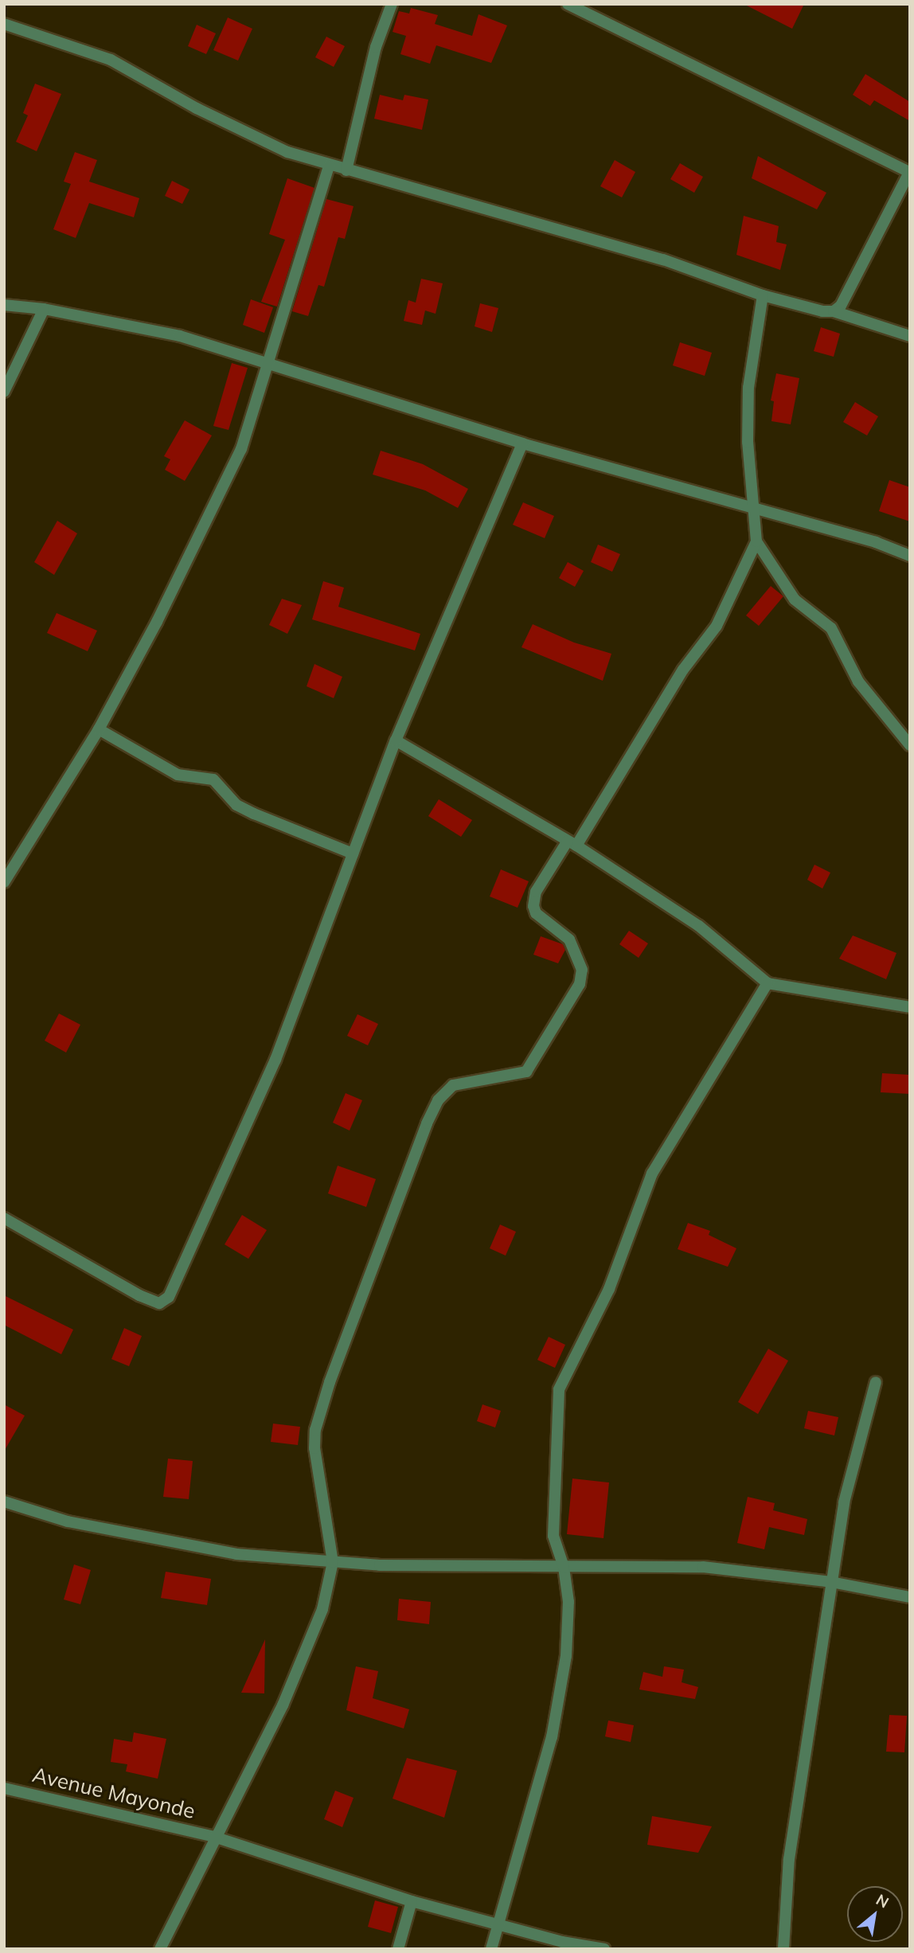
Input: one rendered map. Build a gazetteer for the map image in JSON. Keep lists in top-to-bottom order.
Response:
{
  "streets": {
    "street": ["Avenue Mayonde"]
  },
  "north": "top right"
}
